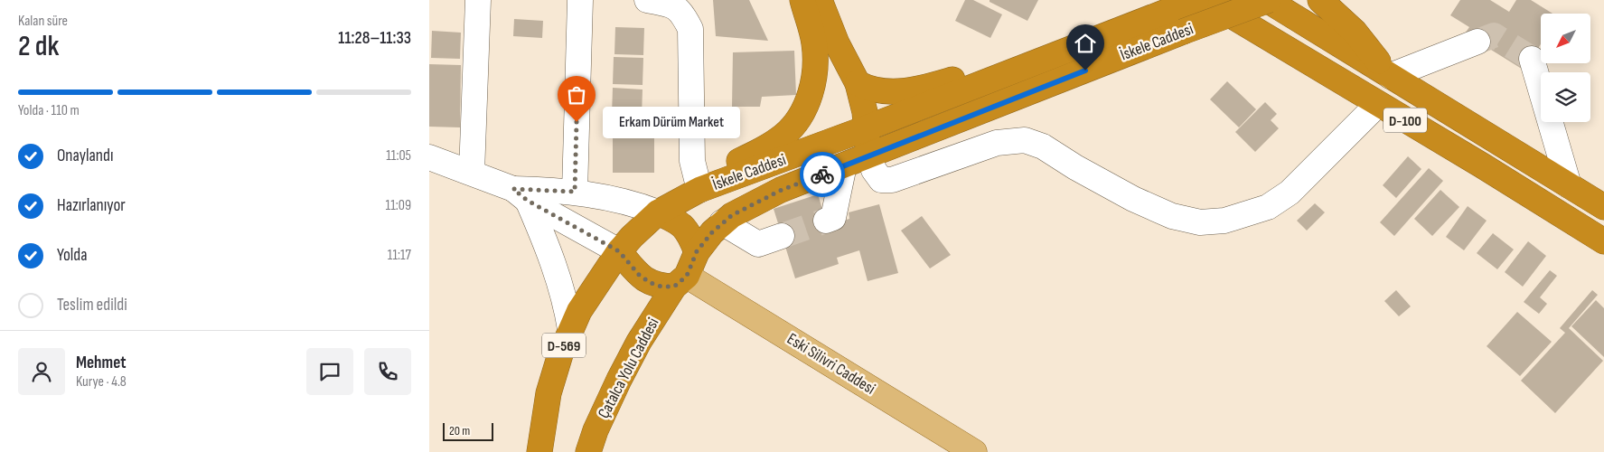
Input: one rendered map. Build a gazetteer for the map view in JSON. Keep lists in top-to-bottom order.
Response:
{
  "streets": {
    "highway": [
      "İskele Caddesi",
      "D-100",
      "D-569",
      "Çatalca Yolu Caddesi"
    ],
    "main road": ["Eski Silivri Caddesi"]
  },
  "crossings": [
    ["İskele Caddesi", "D-100"],
    ["İskele Caddesi", "D-569"],
    ["İskele Caddesi", "Eski Silivri Caddesi"],
    ["İskele Caddesi", "Çatalca Yolu Caddesi"],
    ["D-569", "Eski Silivri Caddesi"],
    ["D-569", "Çatalca Yolu Caddesi"],
    ["Eski Silivri Caddesi", "Çatalca Yolu Caddesi"]
  ],
  "places": ["Erkam Dürüm Market"],
  "scale_bar": "20 m",
  "north": "bottom left",
  "page": {
    "heading": ["2 dk", "Kalan süre", "11:28–11:33"],
    "panel": ["Mehmet", "Kurye · 4.8"],
    "bar": "Yolda · 110 m",
    "bubble": "Erkam Dürüm Market",
    "list": [
      ["Onaylandı", "11:05"],
      ["Hazırlanıyor", "11:09"],
      ["Yolda", "11:17"],
      "Teslim edildi"
    ],
    "scale": "20 m"
  }
}
